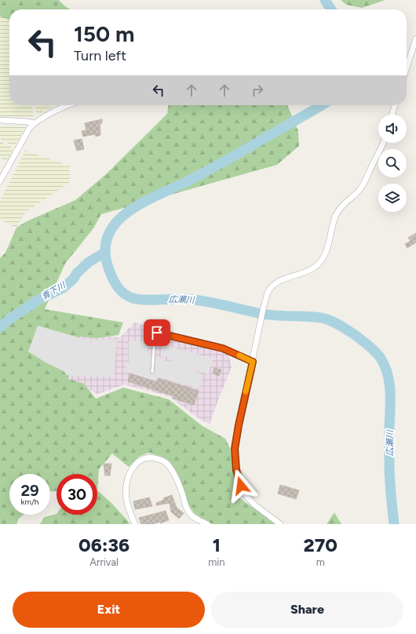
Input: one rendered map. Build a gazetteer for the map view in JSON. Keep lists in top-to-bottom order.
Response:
{
  "water": ["青下川", "広瀬川"],
  "page": {
    "turn": ["150 m", "Turn left"],
    "speed": "29 km/h",
    "limit": "30",
    "eta": [
      "06:36",
      "Arrival",
      "1",
      "min",
      "270",
      "m"
    ],
    "buttons": ["Exit", "Share"]
  }
}
